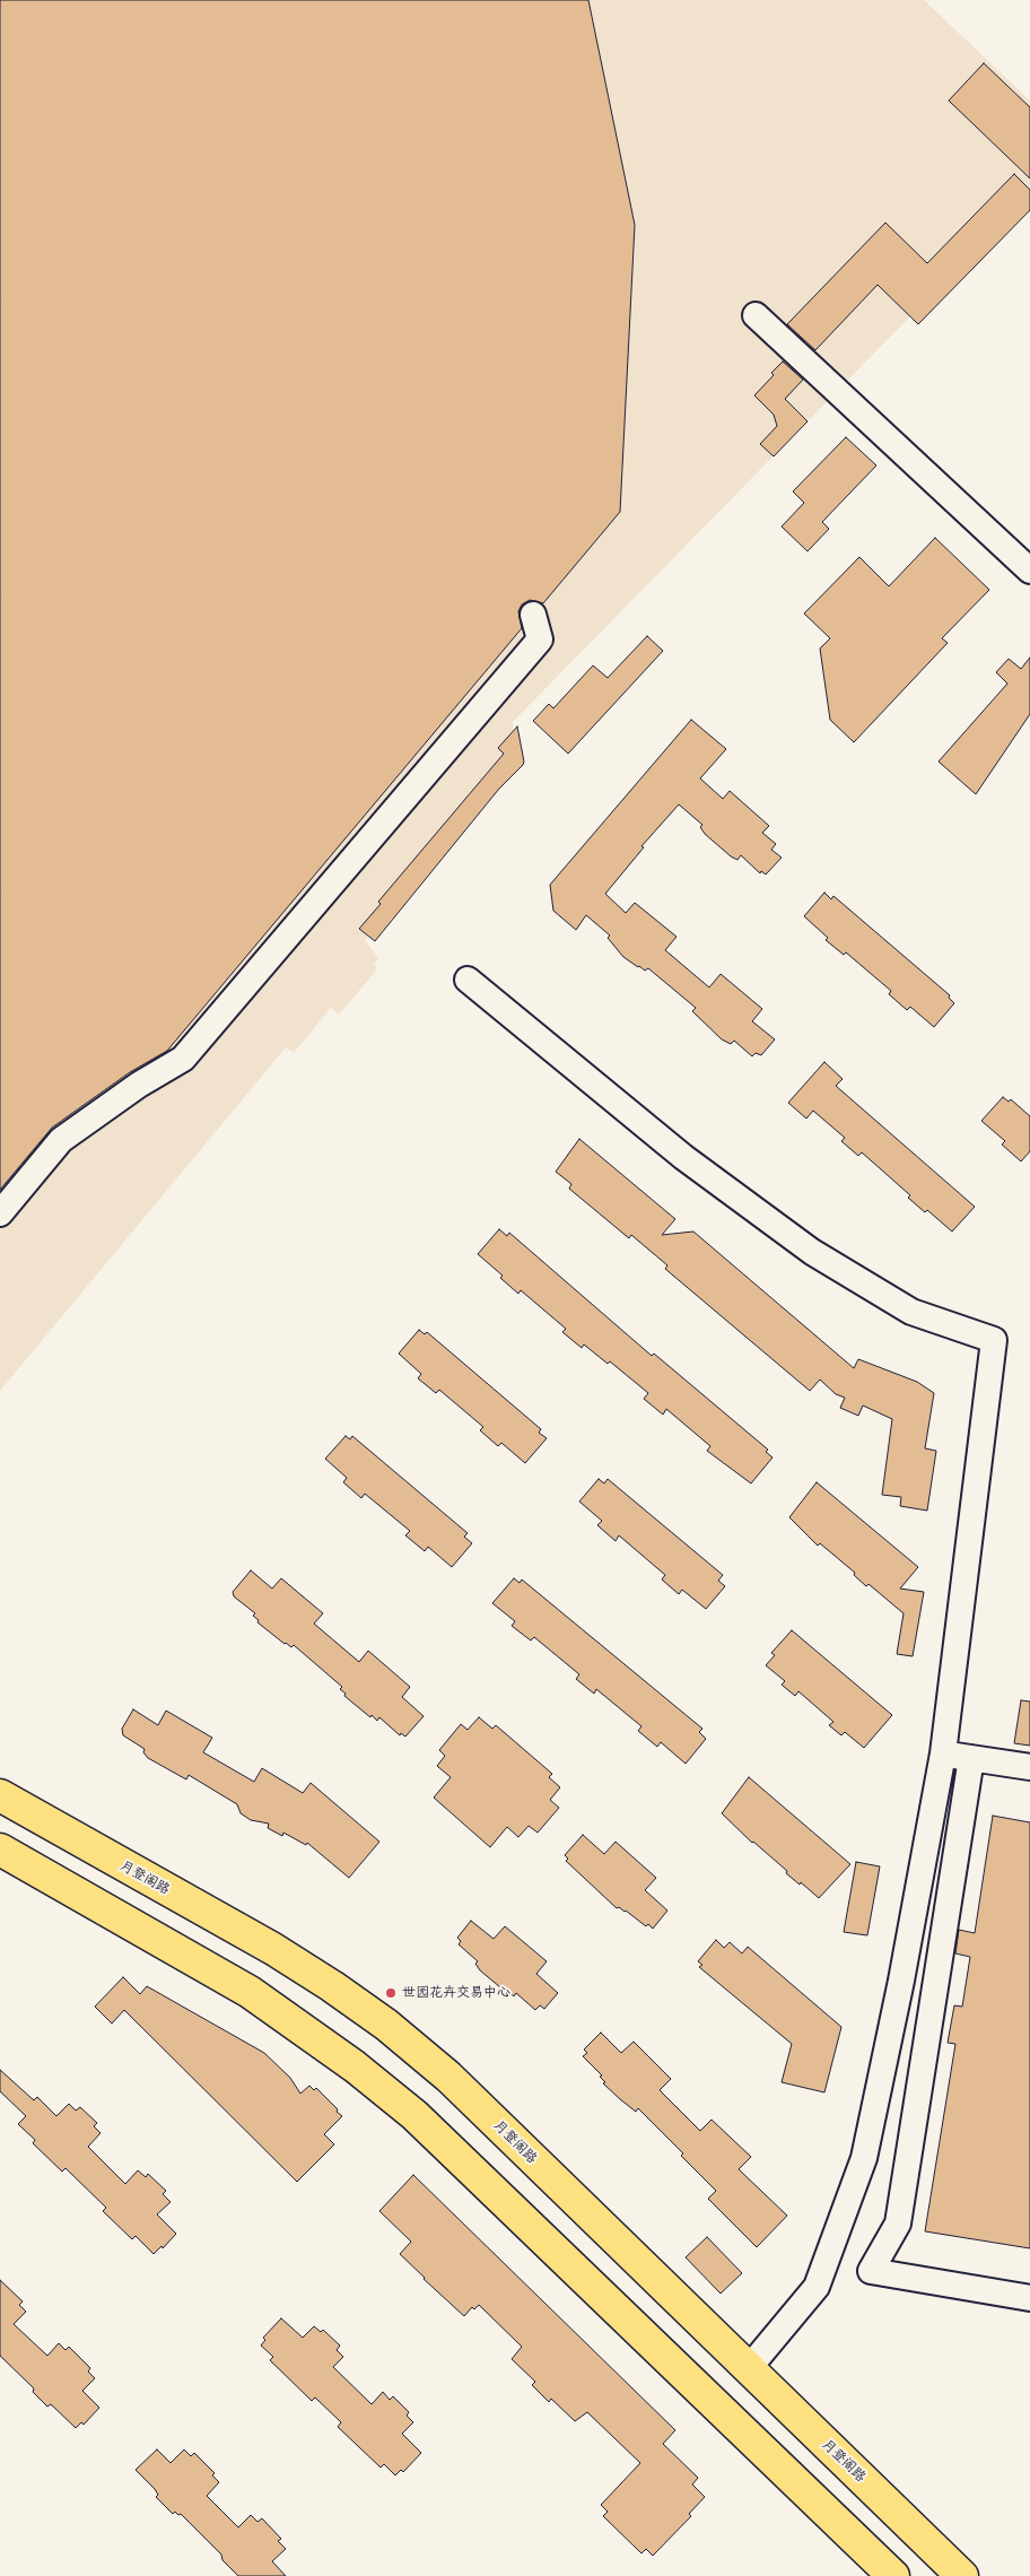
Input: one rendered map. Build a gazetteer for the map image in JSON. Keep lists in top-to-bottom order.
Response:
{
  "streets": {
    "main road": ["月登阁路"]
  },
  "places": ["世园花卉交易中心"]
}
